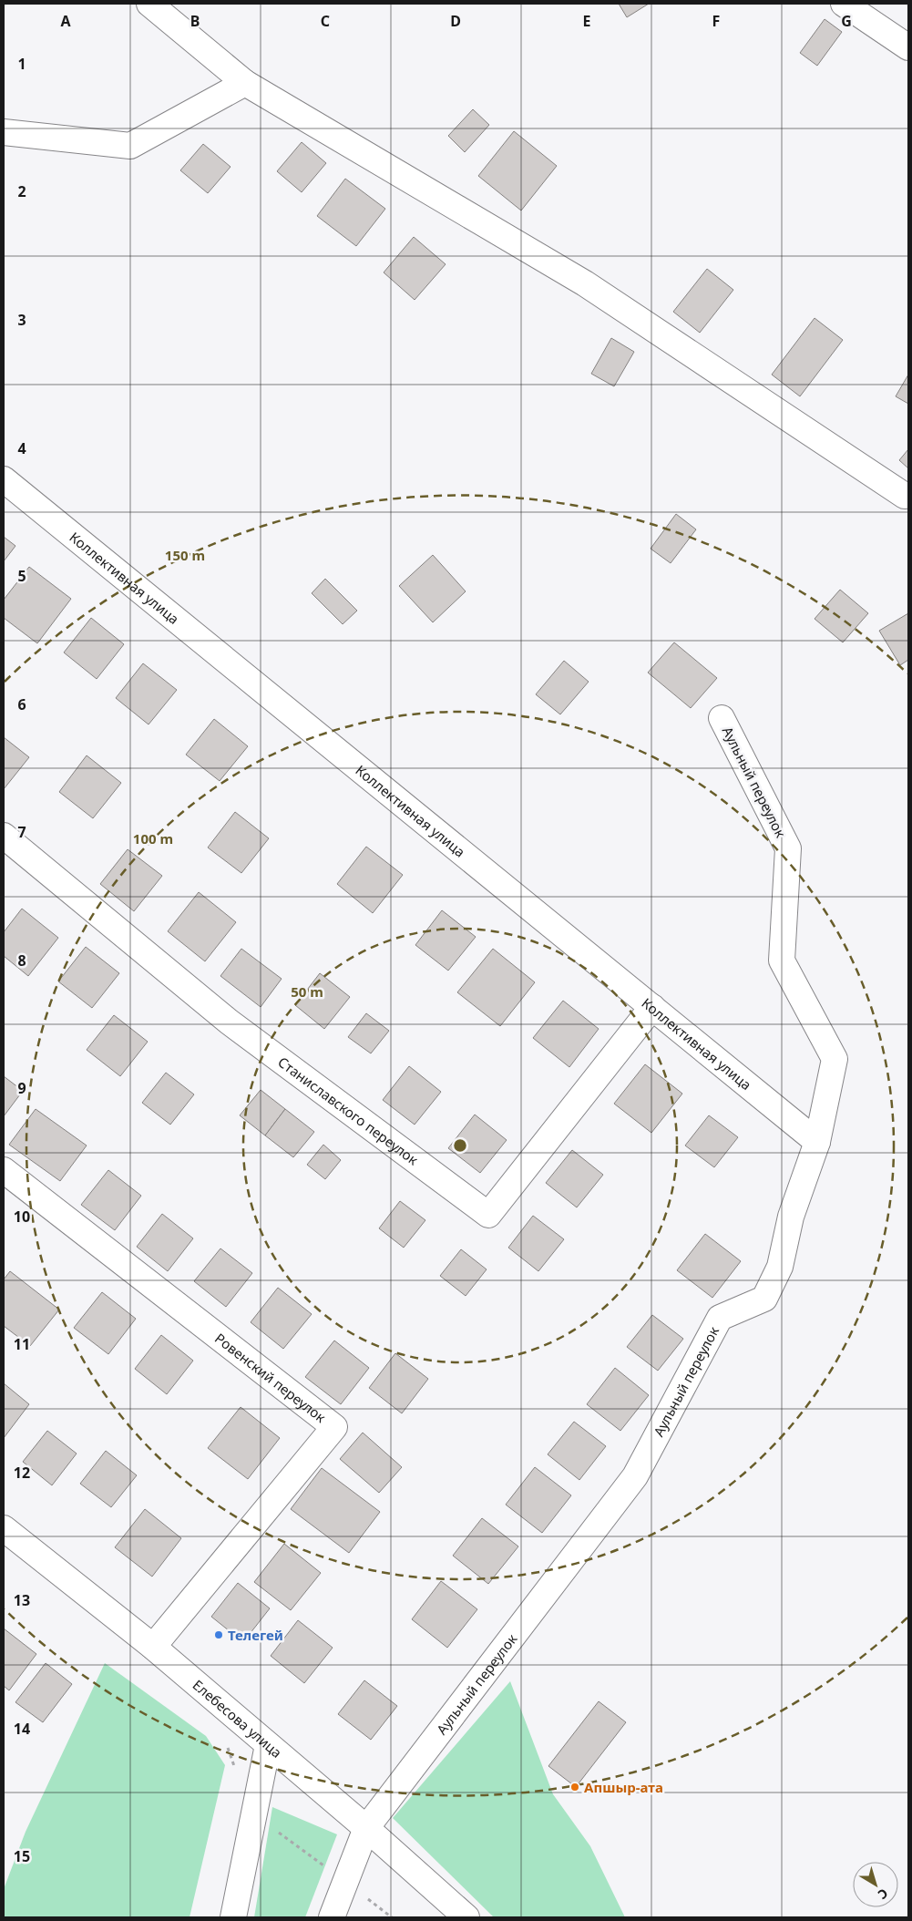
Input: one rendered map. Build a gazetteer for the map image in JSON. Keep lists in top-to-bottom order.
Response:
{
  "streets": {
    "street": [
      "Коллективная улица",
      "Аульный переулок",
      "Станиславского переулок",
      "Ровенский переулок",
      "Елебесова улица"
    ]
  },
  "crossings": [
    ["Коллективная улица", "Аульный переулок"],
    ["Коллективная улица", "Станиславского переулок"],
    ["Аульный переулок", "Елебесова улица"],
    ["Ровенский переулок", "Елебесова улица"]
  ],
  "places": ["Телегей", "Апшыр-ата"],
  "north": "bottom right",
  "grid": {
    "columns": [
      "A",
      "B",
      "C",
      "D",
      "E",
      "F",
      "G"
    ],
    "rows": [
      "1",
      "2",
      "3",
      "4",
      "5",
      "6",
      "7",
      "8",
      "9",
      "10",
      "11",
      "12",
      "13",
      "14",
      "15"
    ]
  },
  "rings": ["150 m", "100 m", "50 m"]
}
